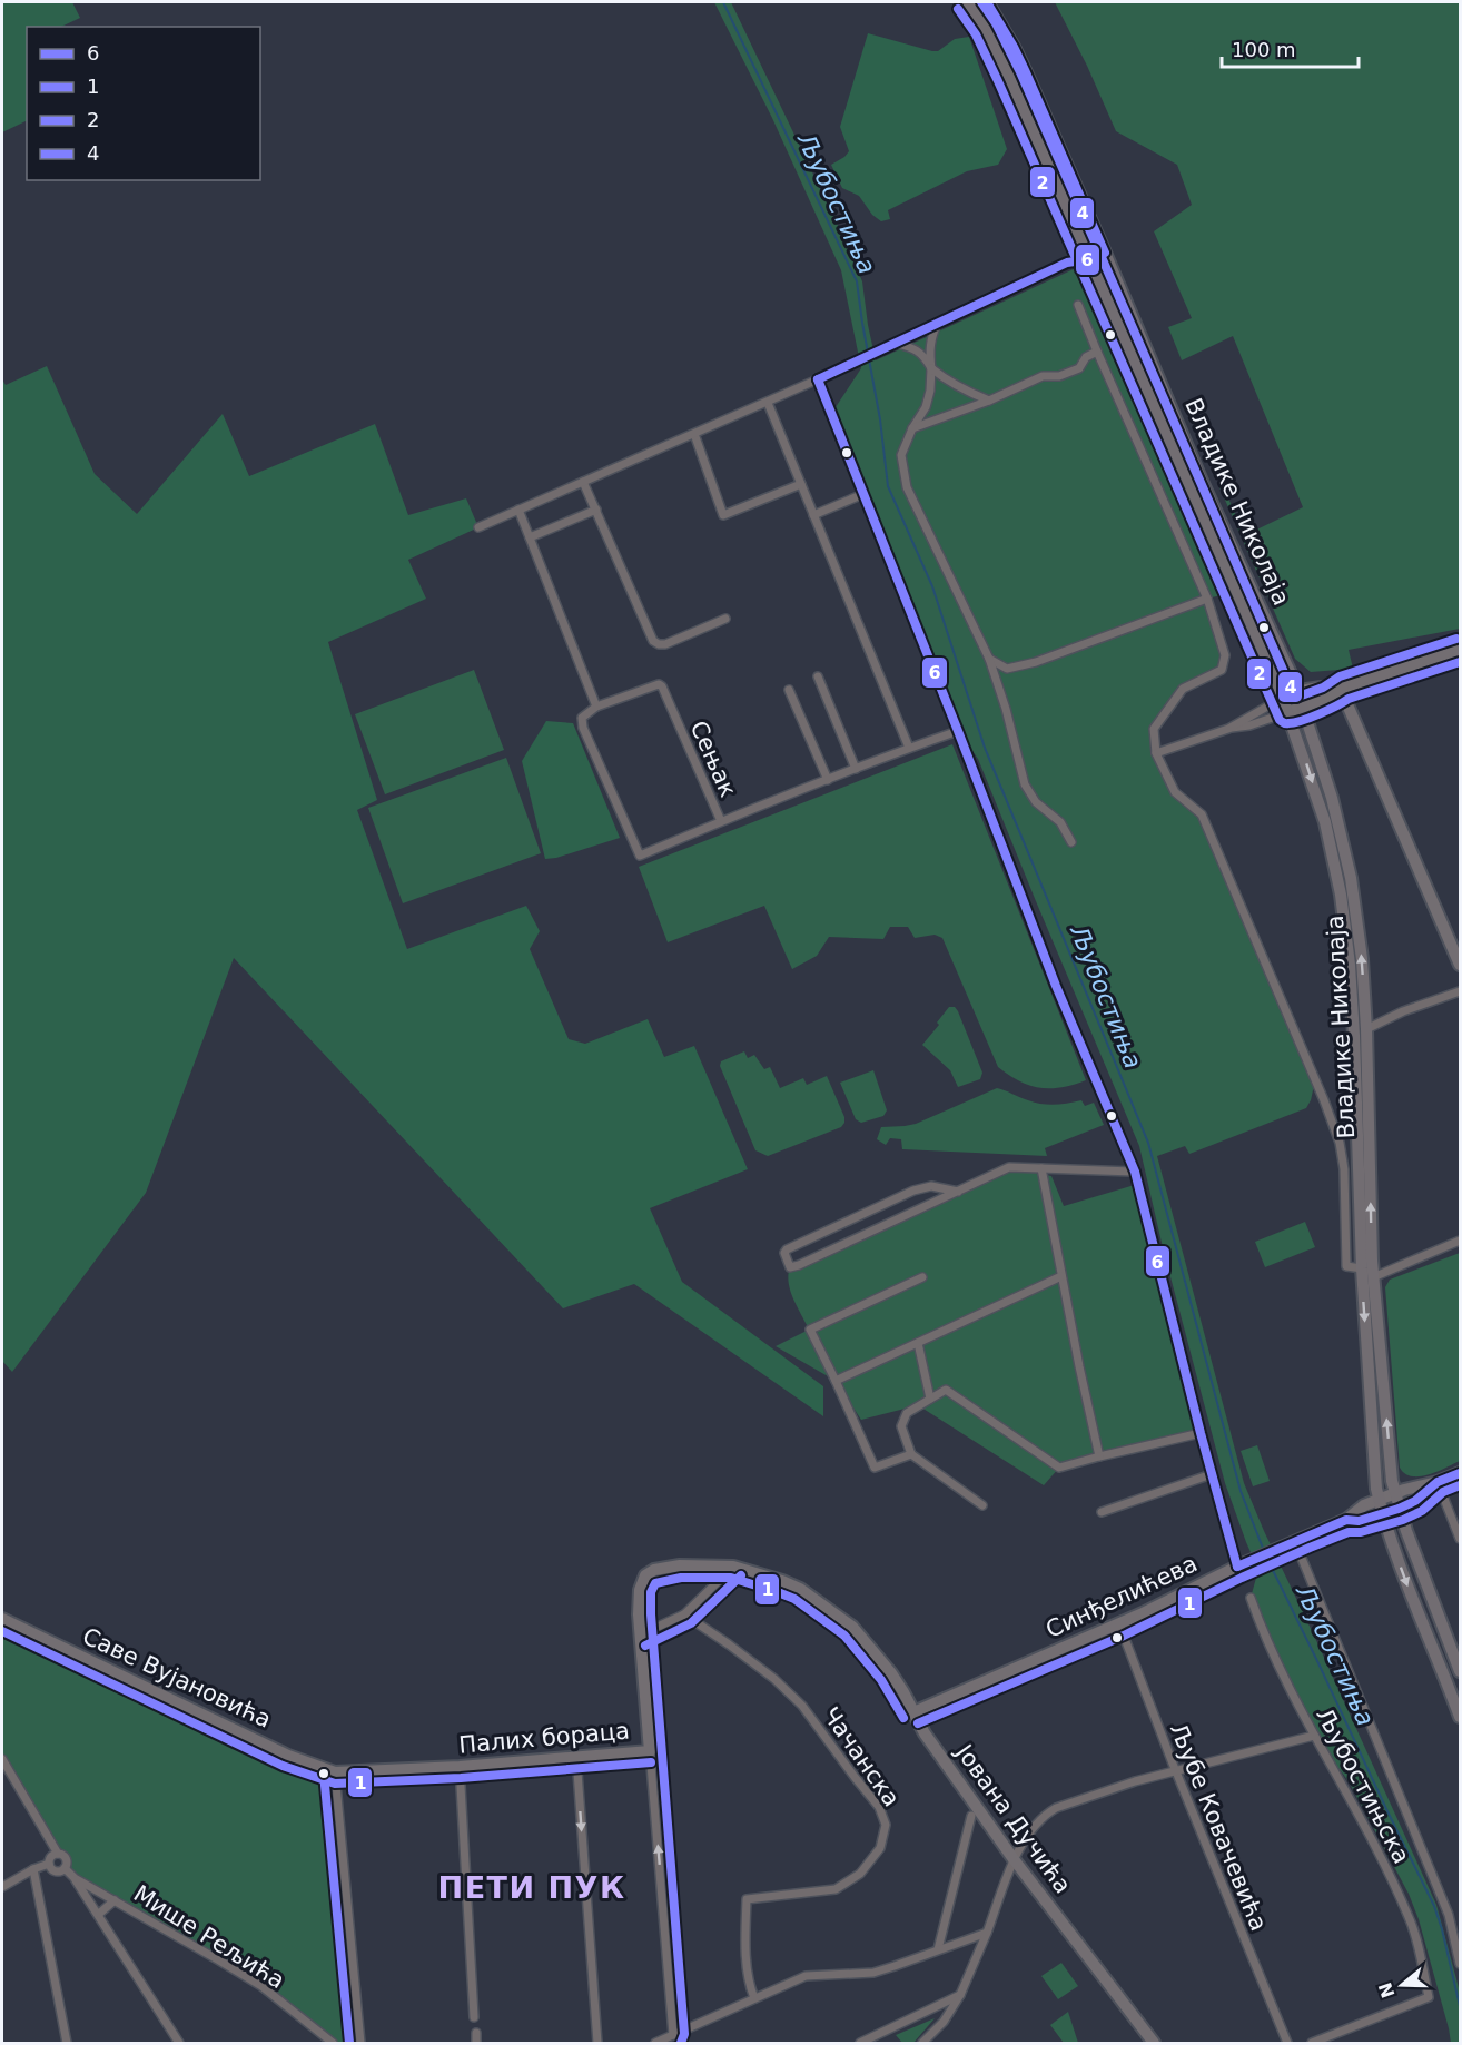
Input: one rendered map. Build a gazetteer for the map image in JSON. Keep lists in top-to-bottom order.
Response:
{
  "streets": {
    "main road": ["Владике Николаја"],
    "street": [
      "Сењак",
      "Синђелићева",
      "Саве Вујановића",
      "Палих бораца",
      "Чачанска",
      "Љубостињска",
      "Јована Дучића",
      "Љубе Ковачевића",
      "Мише Рељића"
    ]
  },
  "crossings": [
    ["Владике Николаја", "Синђелићева"],
    ["Синђелићева", "Јована Дучића"],
    ["Синђелићева", "Љубе Ковачевића"],
    ["Саве Вујановића", "Палих бораца"],
    ["Палих бораца", "Јована Дучића"]
  ],
  "districts": ["ПЕТИ ПУК"],
  "water": ["Љубостиња"],
  "lines": [
    "transit line 6",
    "transit line 4",
    "transit line 2",
    "transit line 1"
  ],
  "legend": [
    "6",
    "1",
    "2",
    "4"
  ],
  "scale_bar": "100 m",
  "north": "left"
}
